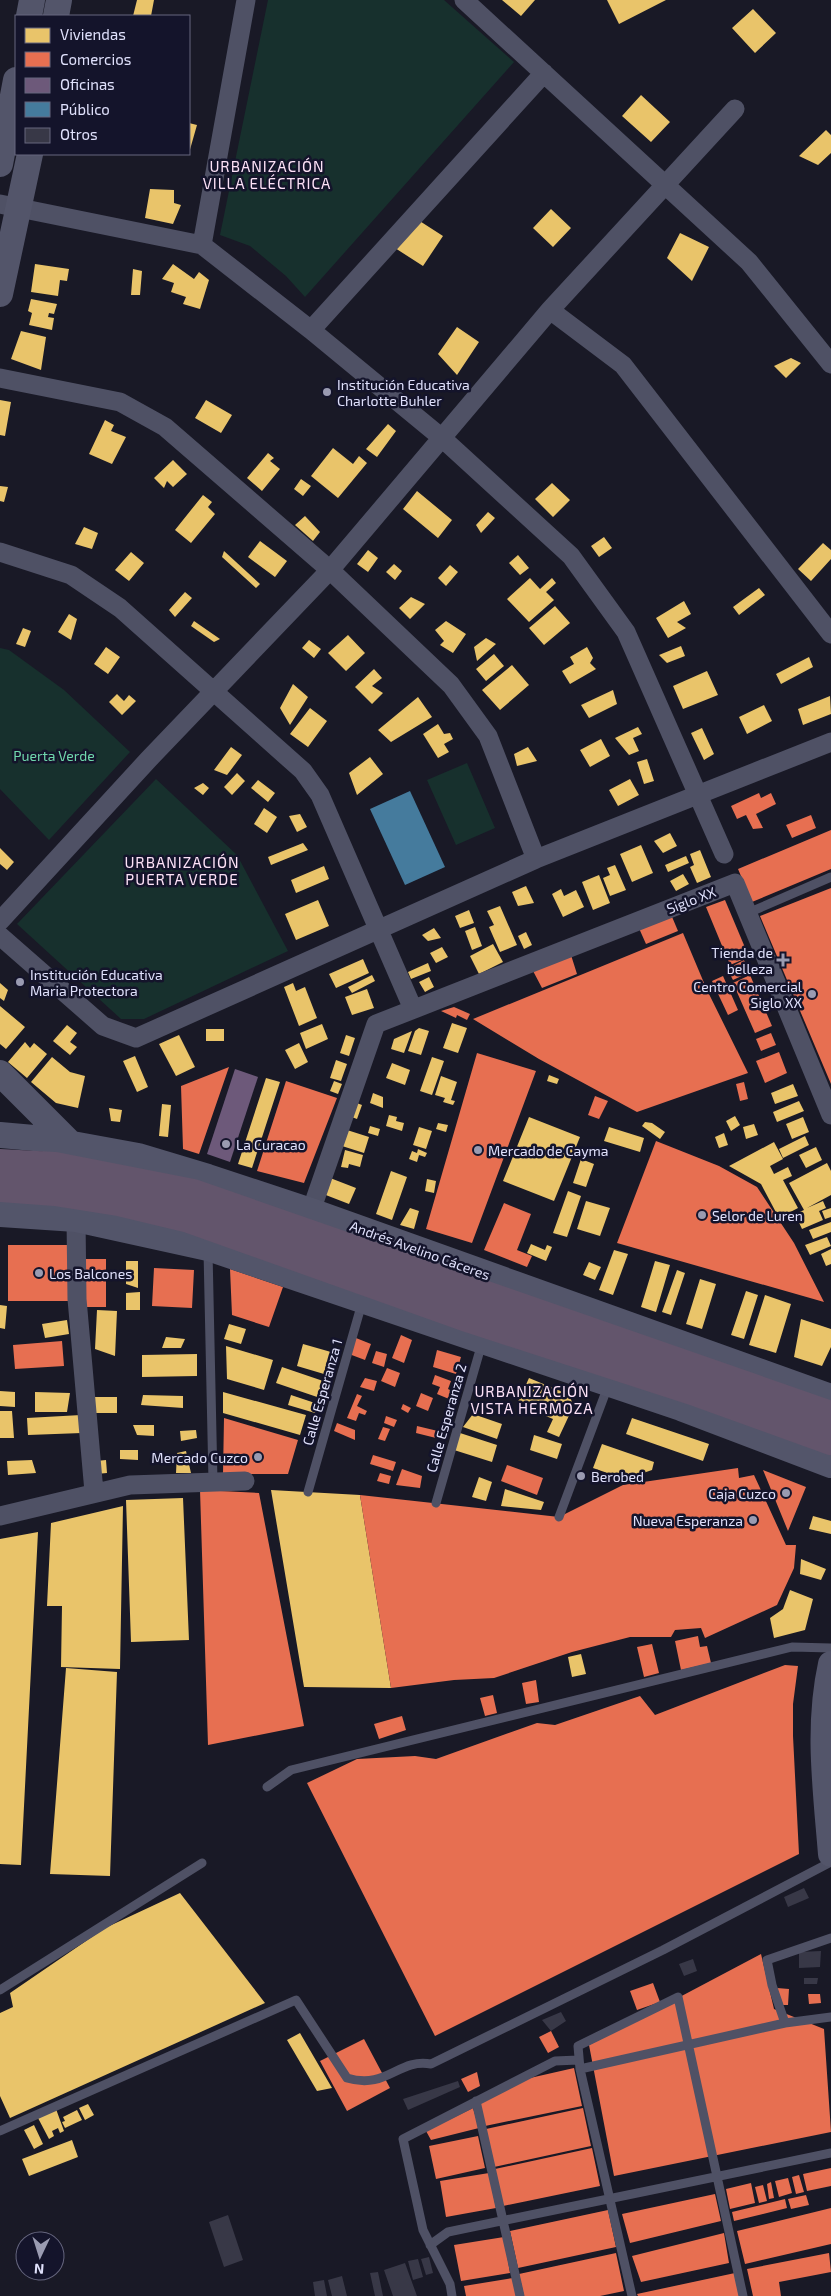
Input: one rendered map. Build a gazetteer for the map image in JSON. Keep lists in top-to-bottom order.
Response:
{
  "streets": {
    "highway": ["Andrés Avelino Cáceres"],
    "street": ["Siglo XX"],
    "lane": ["Calle Esperanza 1", "Calle Esperanza 2"]
  },
  "districts": ["URBANIZACIÓN VILLA ELÉCTRICA", "URBANIZACIÓN PUERTA VERDE", "URBANIZACIÓN VISTA HERMOZA"],
  "parks": ["Puerta Verde"],
  "places": {
    "other": [
      "Institución Educativa Charlotte Buhler",
      "Institución Educativa Maria Protectora",
      "Centro Comercial Siglo XX",
      "La Curacao",
      "Mercado de Cayma",
      "Selor de Luren",
      "Los Balcones",
      "Mercado Cuzco",
      "Berobed",
      "Caja Cuzco",
      "Nueva Esperanza"
    ],
    "health": ["Tienda de belleza"]
  },
  "legend": [
    "Viviendas",
    "Comercios",
    "Oficinas",
    "Público",
    "Otros"
  ],
  "north": "bottom"
}
